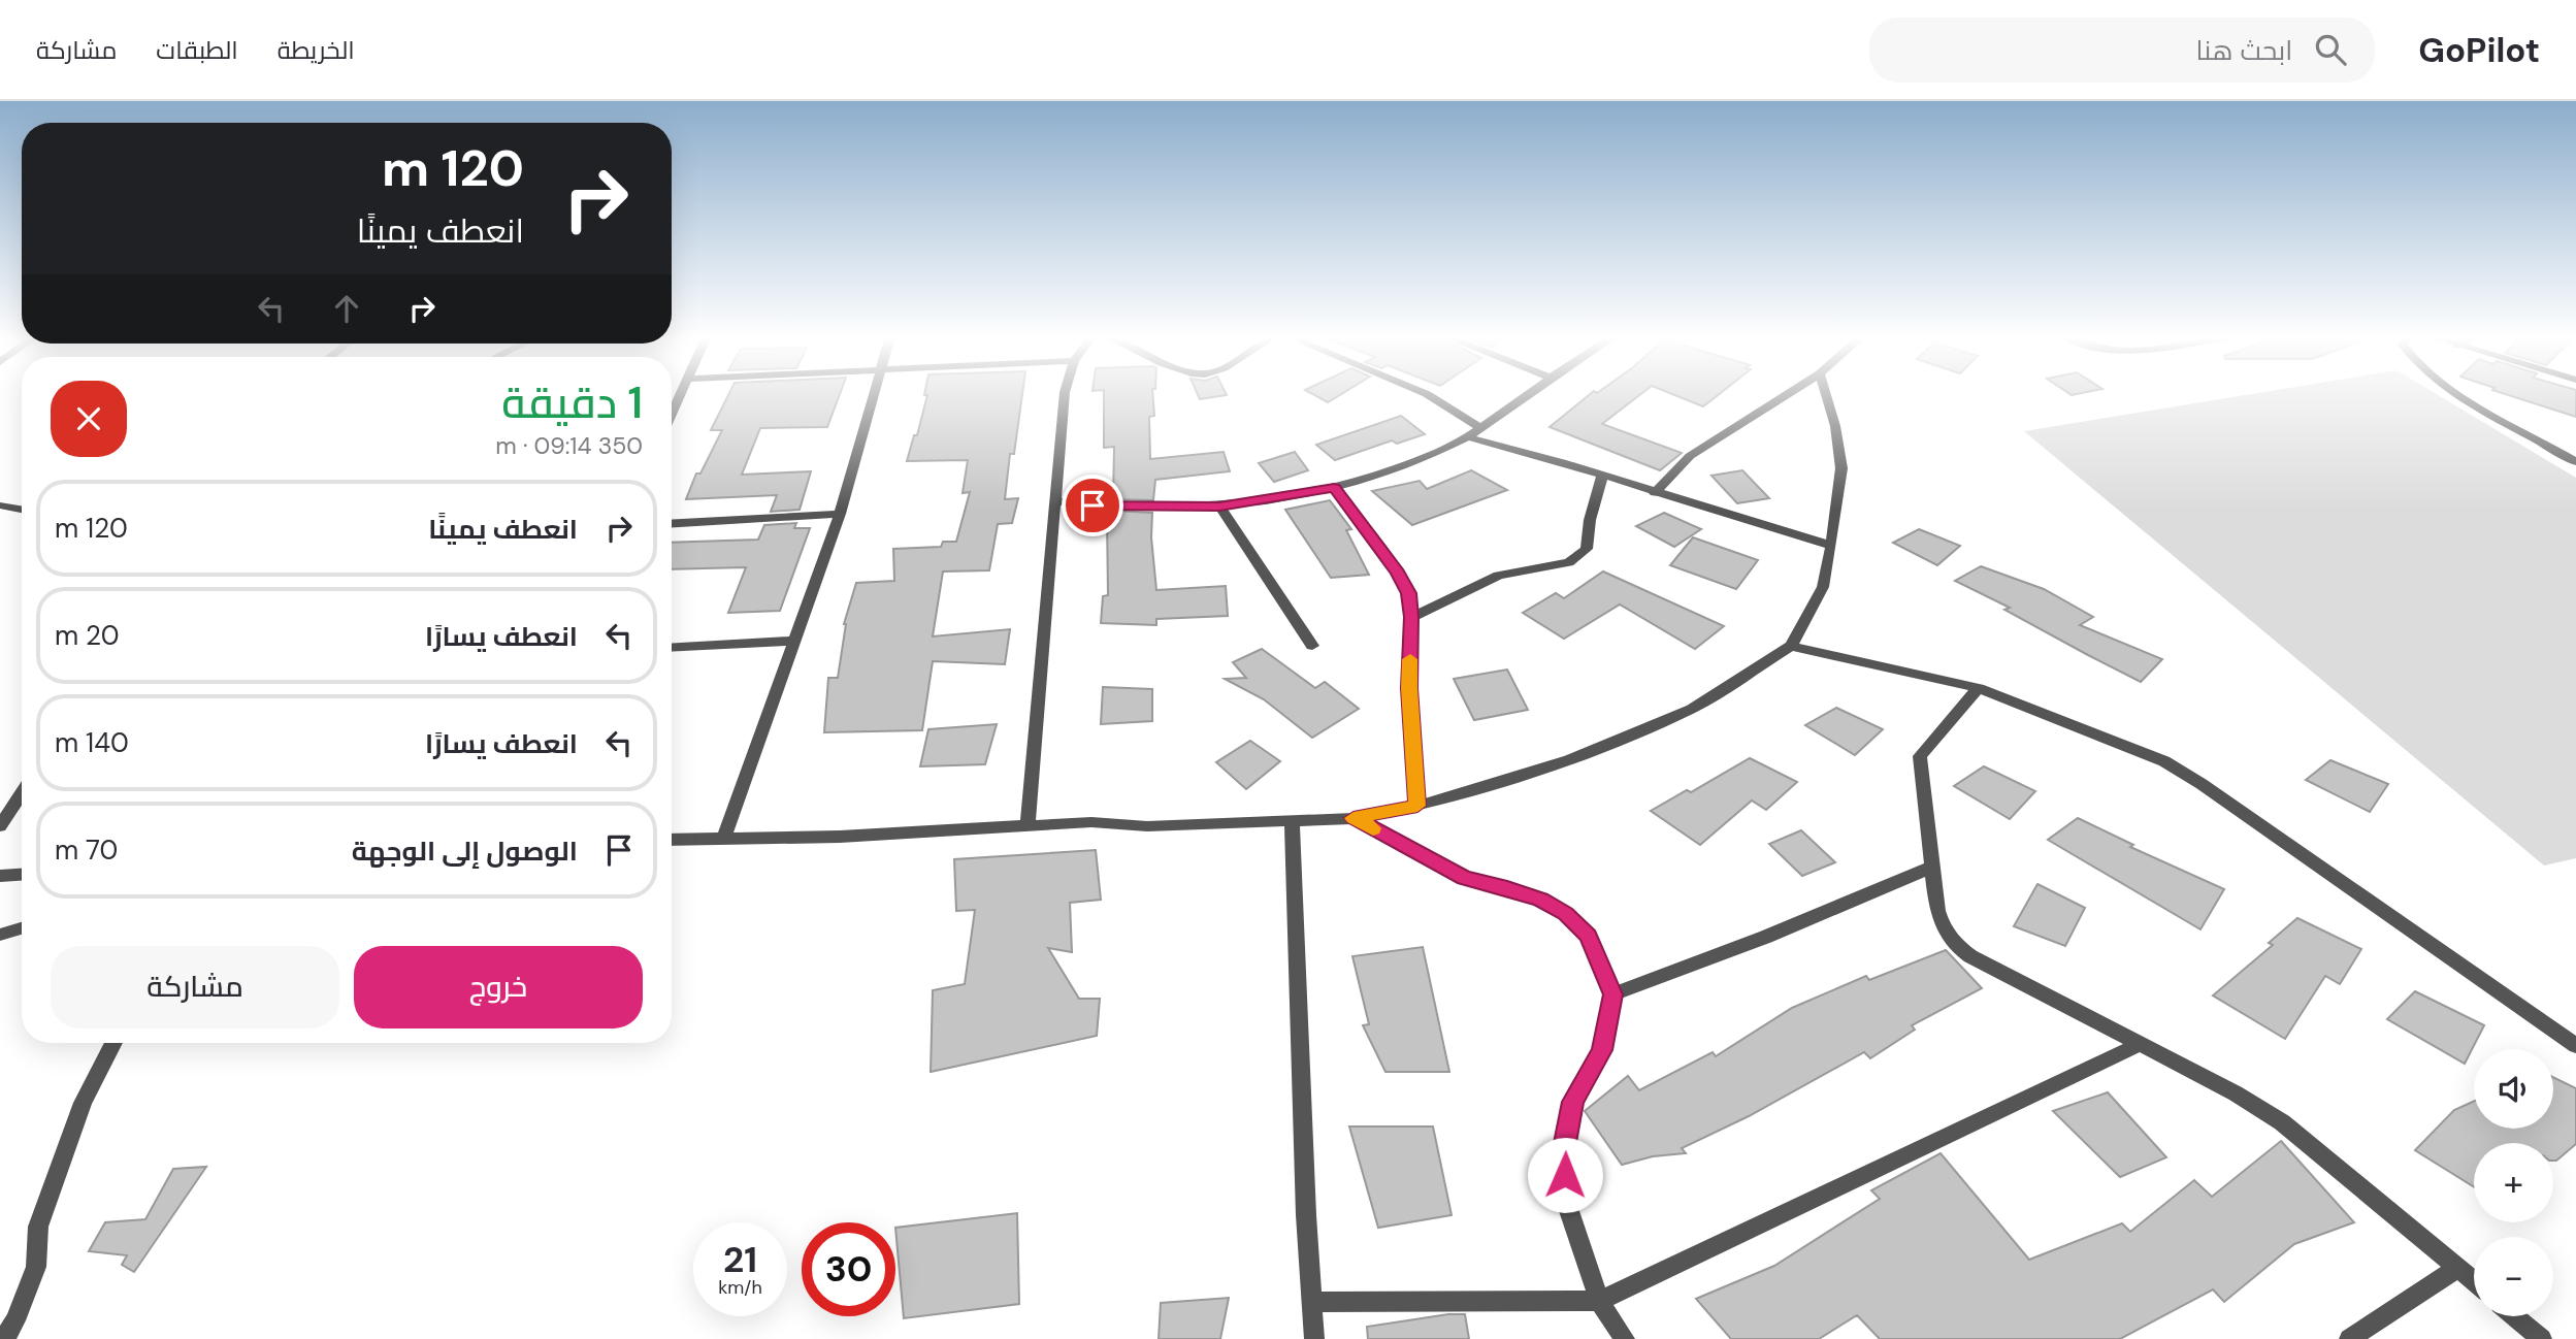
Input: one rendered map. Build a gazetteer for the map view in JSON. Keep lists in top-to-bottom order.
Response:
{
  "page": {
    "header": "GoPilot",
    "search": "ابحث هنا",
    "nav": ["الخريطة", "الطبقات", "مشاركة"],
    "turn": ["120 m", "انعطف يمينًا"],
    "heading": ["1 دقيقة", "350 m · 09:14"],
    "list": [
      {
        "name": "انعطف يمينًا",
        "value": "120 m"
      },
      {
        "name": "انعطف يسارًا",
        "value": "20 m"
      },
      {
        "name": "انعطف يسارًا",
        "value": "140 m"
      },
      {
        "name": "الوصول إلى الوجهة",
        "value": "70 m"
      }
    ],
    "buttons": ["خروج", "مشاركة"],
    "map_buttons": ["+", "−"],
    "speed": "21 km/h",
    "limit": "30"
  }
}
